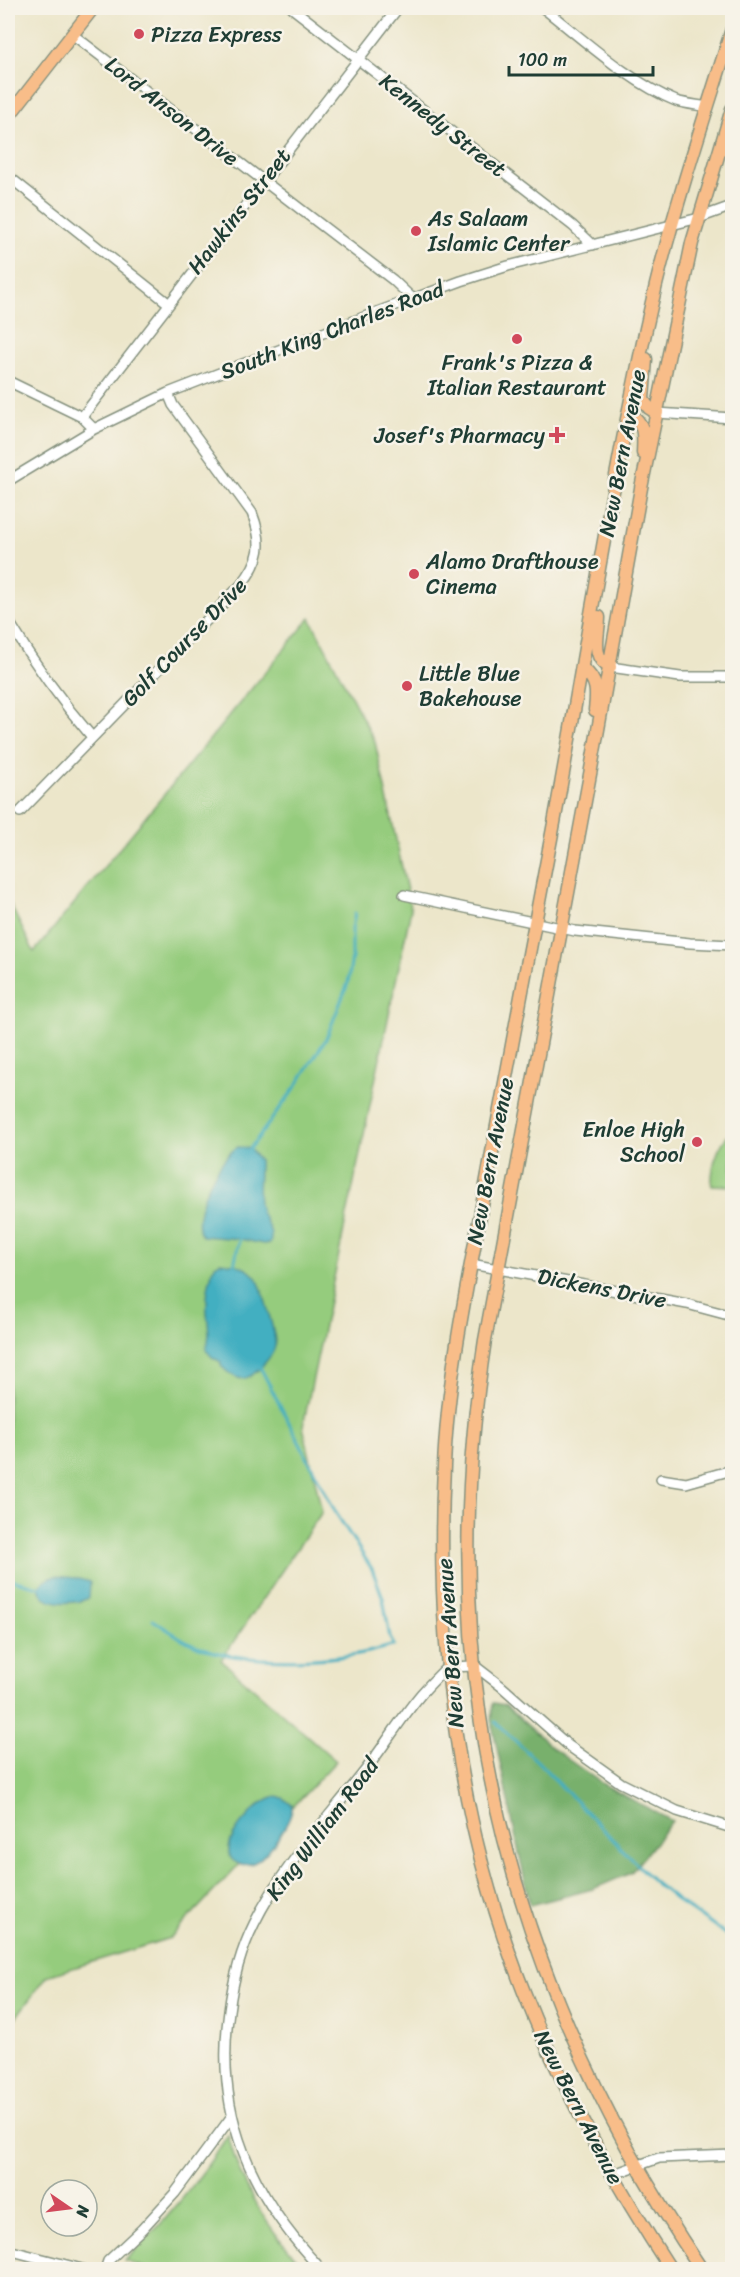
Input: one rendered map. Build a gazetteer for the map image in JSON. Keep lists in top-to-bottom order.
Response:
{
  "streets": {
    "main road": ["New Bern Avenue"],
    "street": [
      "Lord Anson Drive",
      "Kennedy Street",
      "Hawkins Street",
      "South King Charles Road",
      "Golf Course Drive",
      "Dickens Drive",
      "King William Road"
    ]
  },
  "crossings": [
    ["Lord Anson Drive", "Hawkins Street"],
    ["Lord Anson Drive", "South King Charles Road"],
    ["Kennedy Street", "Hawkins Street"],
    ["Kennedy Street", "South King Charles Road"],
    ["South King Charles Road", "New Bern Avenue"],
    ["South King Charles Road", "Golf Course Drive"],
    ["New Bern Avenue", "Dickens Drive"],
    ["New Bern Avenue", "King William Road"]
  ],
  "places": {
    "other": [
      "Pizza Express",
      "As Salaam Islamic Center",
      "Frank's Pizza & Italian Restaurant",
      "Alamo Drafthouse Cinema",
      "Little Blue Bakehouse",
      "Enloe High School"
    ],
    "health": ["Josef's Pharmacy"]
  },
  "scale_bar": "100 m",
  "north": "right"
}
